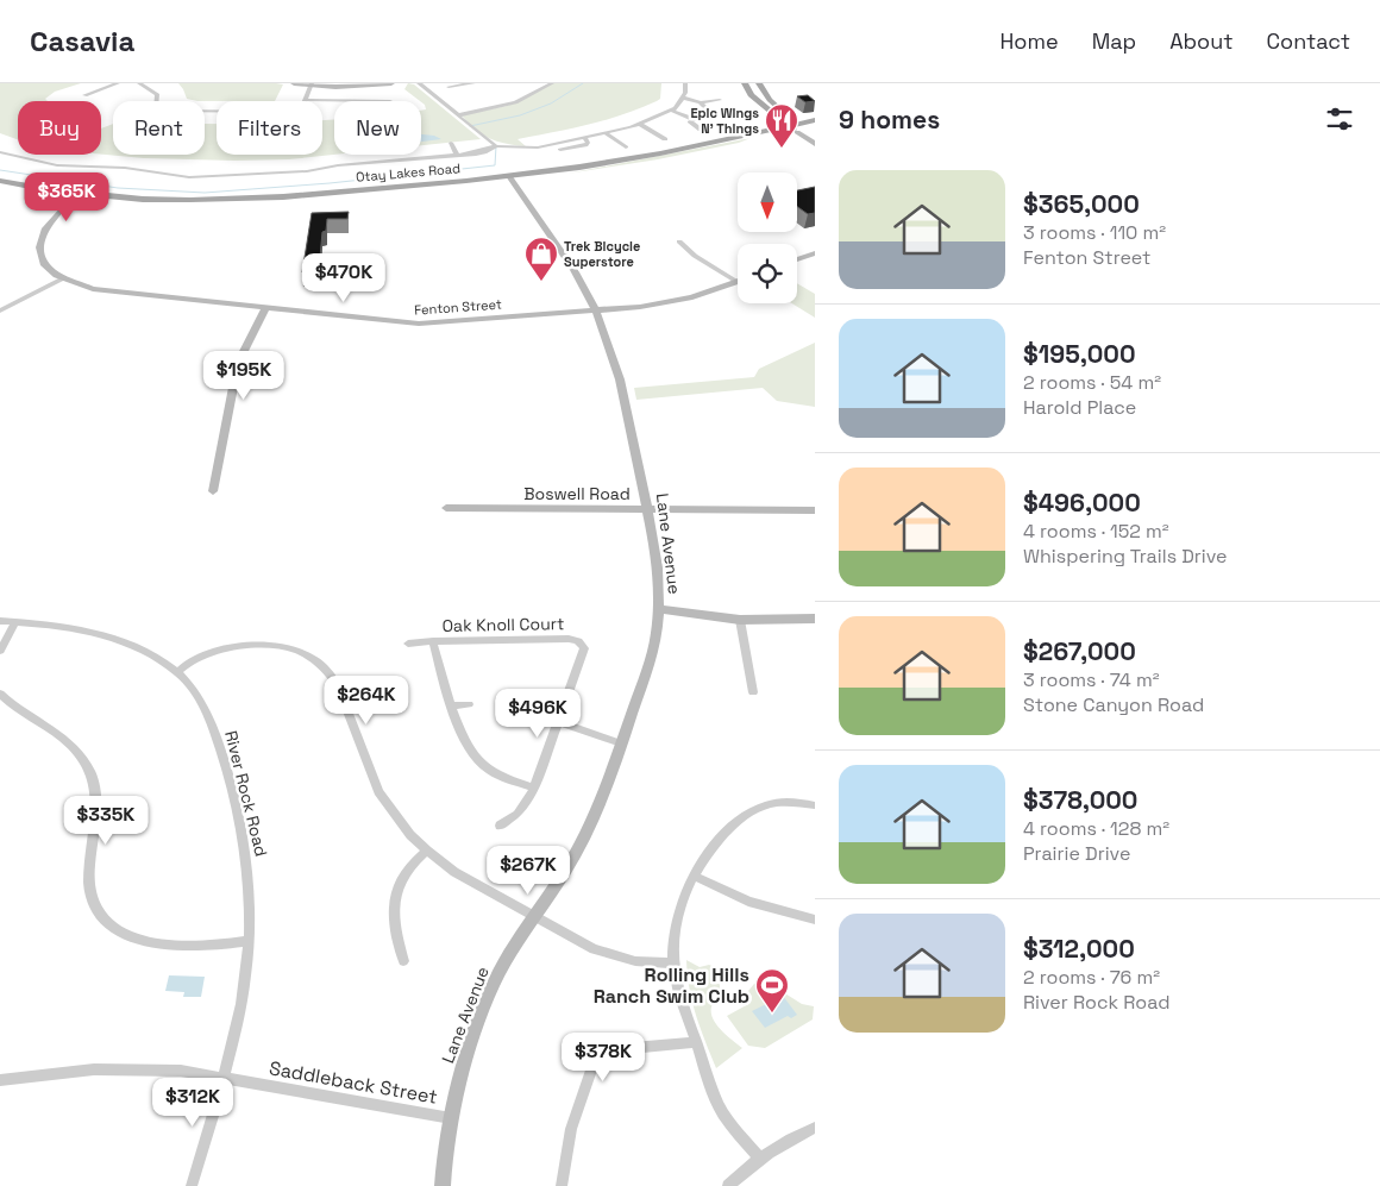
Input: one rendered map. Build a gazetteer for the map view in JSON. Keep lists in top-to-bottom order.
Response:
{
  "streets": {
    "main road": ["Otay Lakes Road"],
    "street": [
      "Fenton Street",
      "Boswell Road",
      "Lane Avenue",
      "Oak Knoll Court",
      "River Rock Road",
      "Saddleback Street"
    ]
  },
  "crossings": [
    ["Otay Lakes Road", "Fenton Street"],
    ["Otay Lakes Road", "Lane Avenue"],
    ["Fenton Street", "Lane Avenue"],
    ["Boswell Road", "Lane Avenue"],
    ["Lane Avenue", "Saddleback Street"],
    ["River Rock Road", "Saddleback Street"]
  ],
  "places": {
    "restaurant": ["Epic Wings N' Things"],
    "shop": ["Trek Bicycle Superstore"],
    "sports": ["Rolling Hills Ranch Swim Club"]
  },
  "north": "bottom",
  "page": {
    "header": "Casavia",
    "nav": [
      "Home",
      "Map",
      "About",
      "Contact"
    ],
    "heading": "9 homes",
    "chip": [
      "Buy",
      "Rent",
      "Filters",
      "New"
    ],
    "list": [
      {
        "name": "$365,000",
        "note": "3 rooms · 110 m² · Fenton Street"
      },
      {
        "name": "$195,000",
        "note": "2 rooms · 54 m² · Harold Place"
      },
      {
        "name": "$496,000",
        "note": "4 rooms · 152 m² · Whispering Trails Drive"
      },
      {
        "name": "$267,000",
        "note": "3 rooms · 74 m² · Stone Canyon Road"
      },
      {
        "name": "$378,000",
        "note": "4 rooms · 128 m² · Prairie Drive"
      },
      {
        "name": "$312,000",
        "note": "2 rooms · 76 m² · River Rock Road"
      }
    ],
    "price": [
      "$365K",
      "$470K",
      "$195K",
      "$264K",
      "$496K",
      "$335K",
      "$267K",
      "$378K",
      "$312K"
    ]
  }
}
